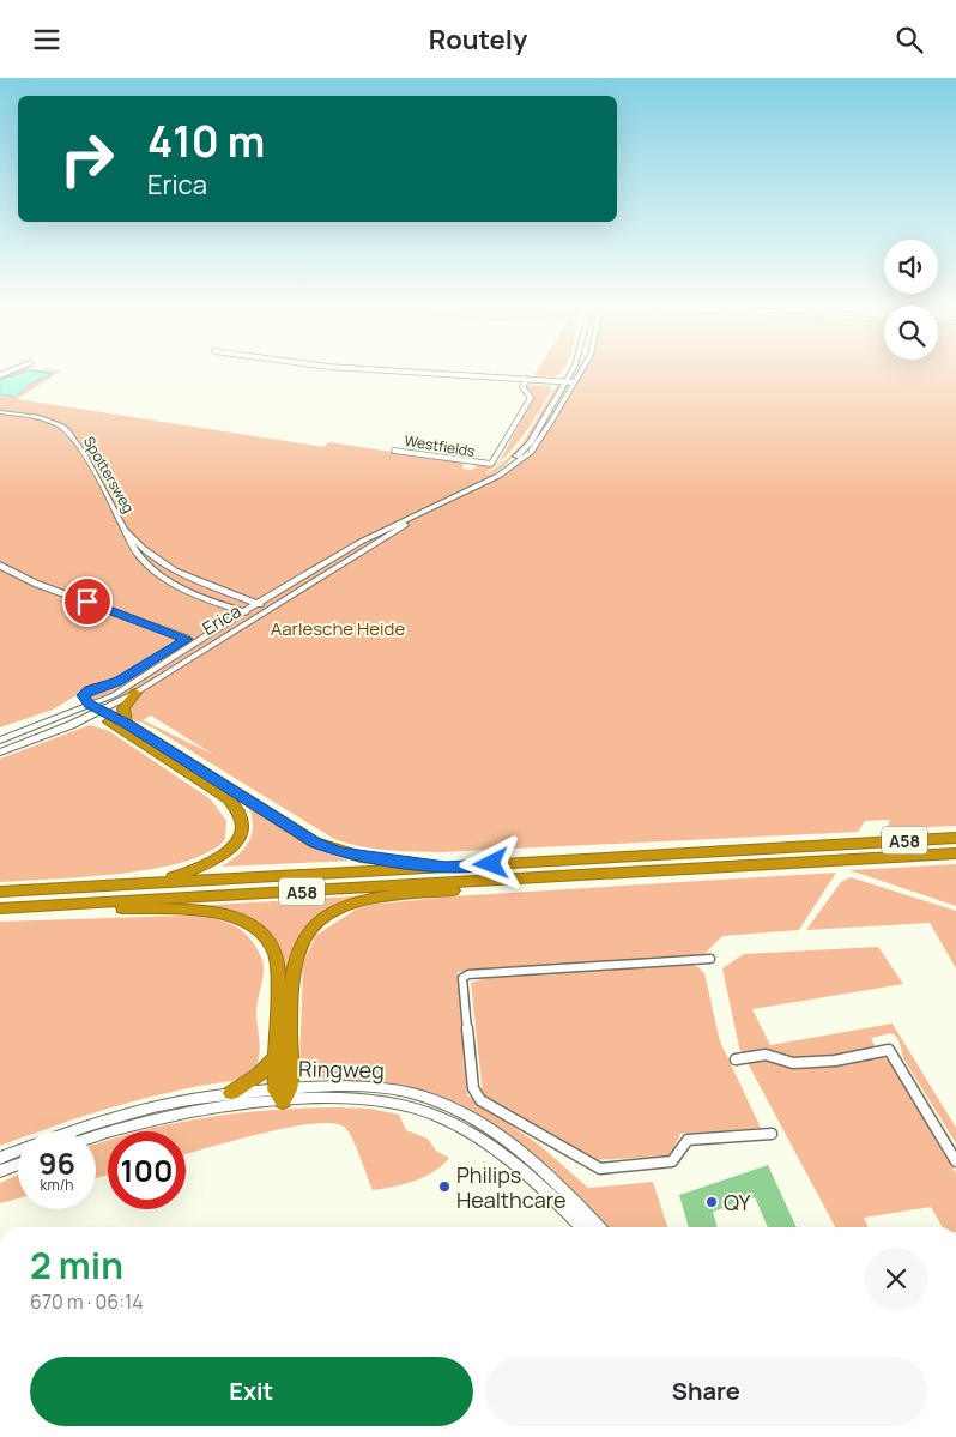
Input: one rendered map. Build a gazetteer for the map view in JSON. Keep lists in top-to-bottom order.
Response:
{
  "streets": {
    "highway": ["A58"],
    "main road": ["Spottersweg", "Erica", "Ringweg"],
    "street": ["Westfields"]
  },
  "crossings": [
    ["Spottersweg", "Erica"],
    ["Erica", "A58"],
    ["A58", "Ringweg"]
  ],
  "parks": ["Aarlesche Heide"],
  "places": ["Philips Healthcare", "QY"],
  "page": {
    "header": "Routely",
    "turn": ["410 m", "Erica"],
    "speed": "96 km/h",
    "limit": "100",
    "heading": ["2 min", "670 m · 06:14"],
    "buttons": ["Exit", "Share"]
  }
}
